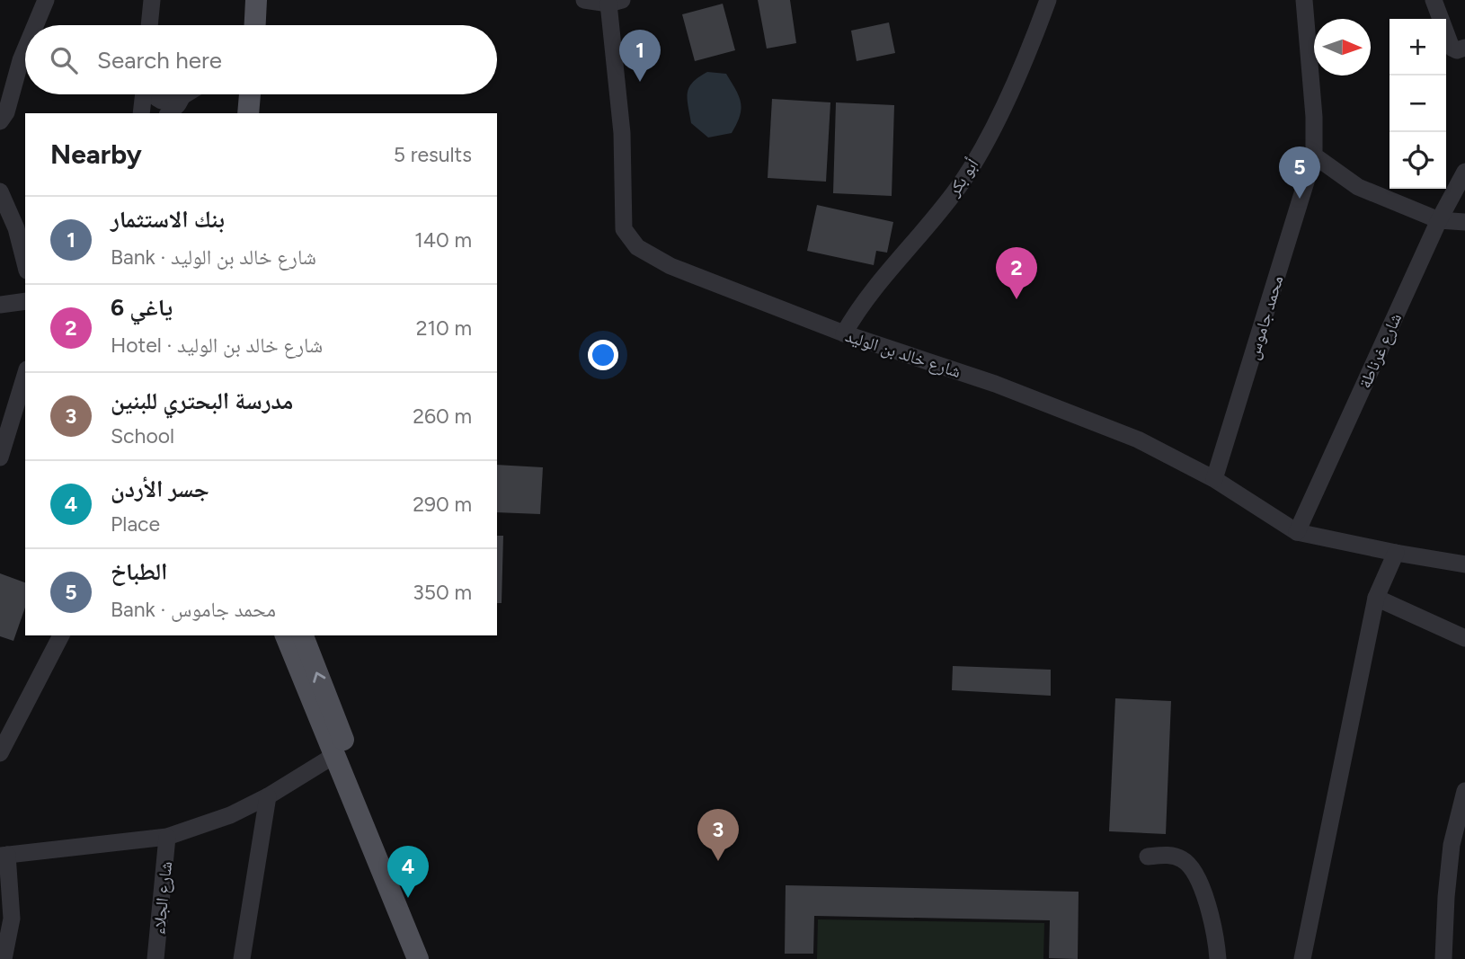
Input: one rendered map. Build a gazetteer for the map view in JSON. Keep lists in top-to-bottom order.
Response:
{
  "streets": {
    "street": [
      "أبو بكر",
      "محمد جاموس",
      "شارع غرناطة",
      "شارع خالد بن الوليد",
      "شارع الجلاء"
    ]
  },
  "crossings": [
    ["أبو بكر", "شارع خالد بن الوليد"],
    ["محمد جاموس", "شارع خالد بن الوليد"],
    ["شارع غرناطة", "شارع خالد بن الوليد"]
  ],
  "north": "right",
  "page": {
    "map_buttons": ["+", "−"],
    "search": "Search here",
    "pins": [
      "1",
      "5",
      "2",
      "3",
      "4"
    ],
    "heading": ["Nearby", "5 results"],
    "list": [
      {
        "mark": "1",
        "name": "بنك الاستثمار",
        "note": "Bank · شارع خالد بن الوليد",
        "value": "140 m"
      },
      {
        "mark": "2",
        "name": "ياغي 6",
        "note": "Hotel · شارع خالد بن الوليد",
        "value": "210 m"
      },
      {
        "mark": "3",
        "name": "مدرسة البحتري للبنين",
        "note": "School",
        "value": "260 m"
      },
      {
        "mark": "4",
        "name": "جسر الأردن",
        "note": "Place",
        "value": "290 m"
      },
      {
        "mark": "5",
        "name": "الطباخ",
        "note": "Bank · محمد جاموس",
        "value": "350 m"
      }
    ]
  }
}
